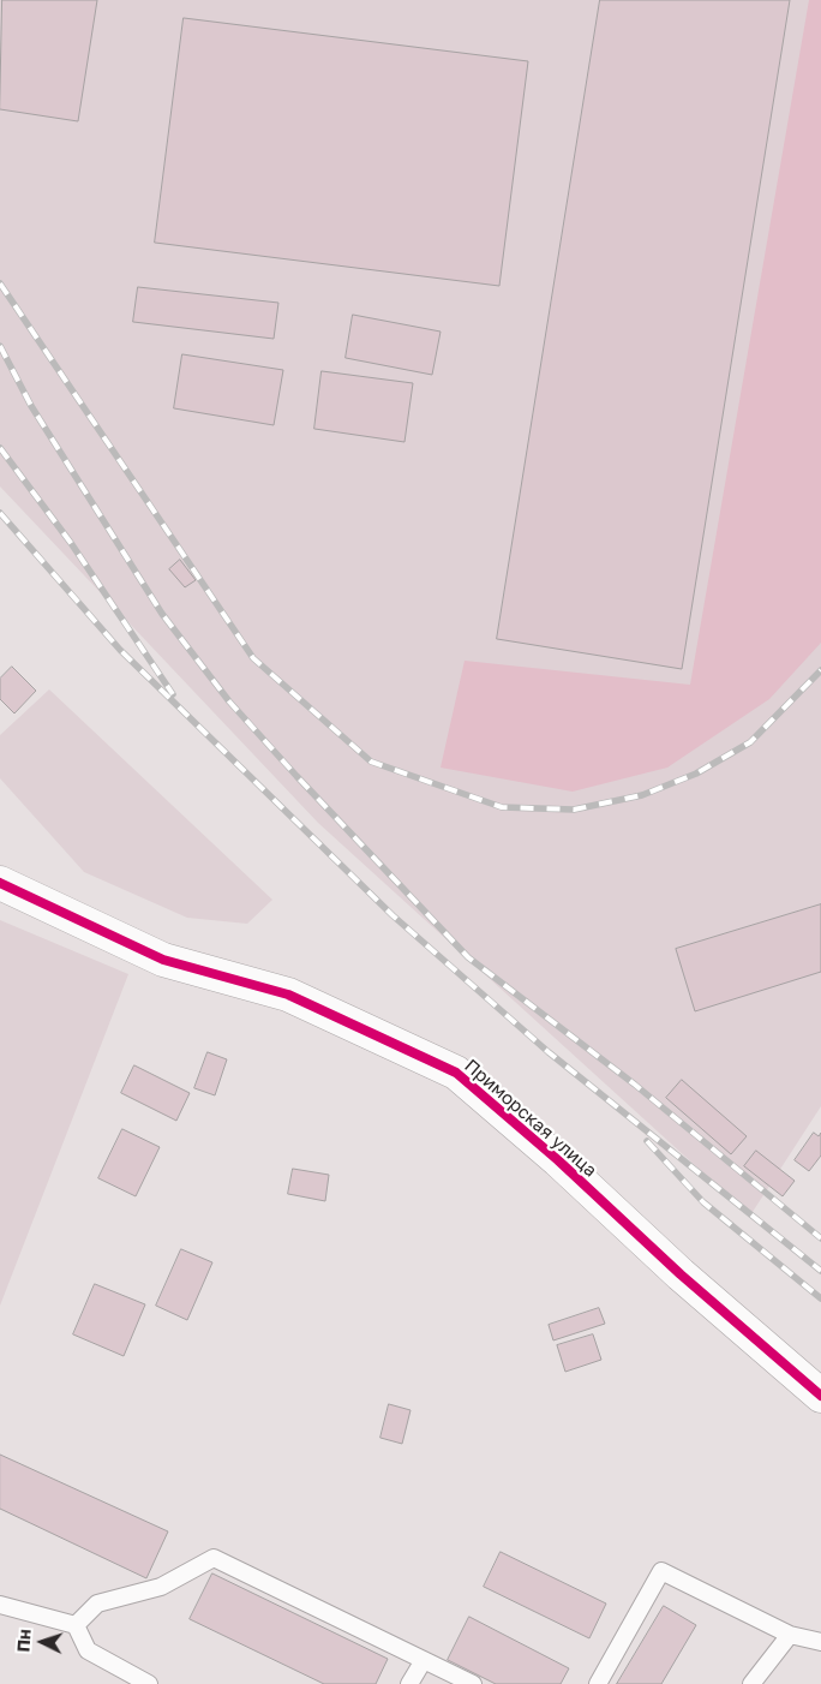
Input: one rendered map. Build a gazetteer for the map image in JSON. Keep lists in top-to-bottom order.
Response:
{
  "streets": {
    "street": ["Приморская улица"]
  },
  "north": "left"
}
